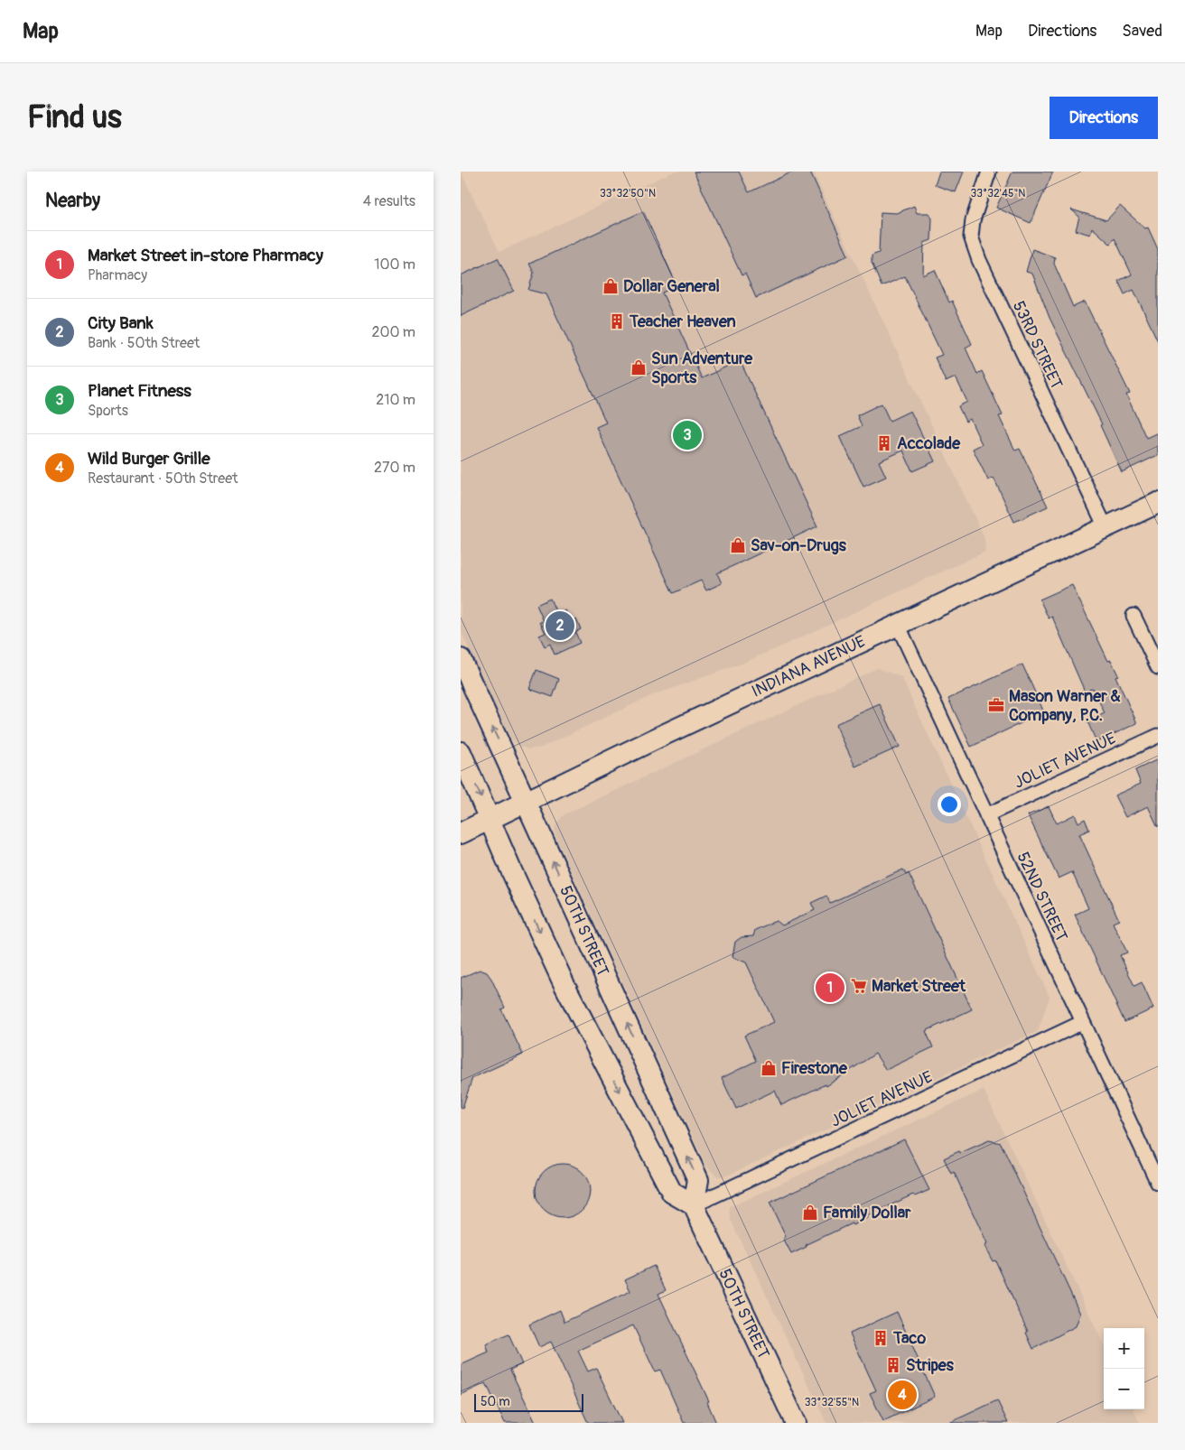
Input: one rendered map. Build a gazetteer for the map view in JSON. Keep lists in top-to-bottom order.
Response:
{
  "streets": {
    "main road": ["INDIANA AVENUE", "50TH STREET"],
    "street": ["53RD STREET", "JOLIET AVENUE", "52ND STREET"]
  },
  "crossings": [
    ["53RD STREET", "INDIANA AVENUE"],
    ["INDIANA AVENUE", "52ND STREET"],
    ["INDIANA AVENUE", "50TH STREET"],
    ["JOLIET AVENUE", "52ND STREET"],
    ["JOLIET AVENUE", "50TH STREET"]
  ],
  "places": {
    "shop": [
      "Dollar General",
      "Sun Adventure Sports",
      "Sav-on-Drugs",
      "Firestone",
      "Family Dollar"
    ],
    "building": [
      "Teacher Heaven",
      "Accolade",
      "Taco",
      "Stripes"
    ],
    "office": ["Mason Warner & Company, P.C."],
    "supermarket": ["Market Street"]
  },
  "scale_bar": "50 m",
  "page": {
    "header": "Map",
    "nav": ["Map", "Directions", "Saved"],
    "buttons": "Directions",
    "title": "Find us",
    "heading": ["Nearby", "4 results"],
    "list": [
      {
        "mark": "1",
        "name": "Market Street in-store Pharmacy",
        "note": "Pharmacy",
        "value": "100 m"
      },
      {
        "mark": "2",
        "name": "City Bank",
        "note": "Bank · 50th Street",
        "value": "200 m"
      },
      {
        "mark": "3",
        "name": "Planet Fitness",
        "note": "Sports",
        "value": "210 m"
      },
      {
        "mark": "4",
        "name": "Wild Burger Grille",
        "note": "Restaurant · 50th Street",
        "value": "270 m"
      }
    ],
    "pins": [
      "3",
      "2",
      "1",
      "4"
    ],
    "map_buttons": ["+", "−"],
    "scale": "50 m"
  },
  "coordinates": ["33°32'50\"N", "33°32'45\"N", "33°32'55\"N"]
}
